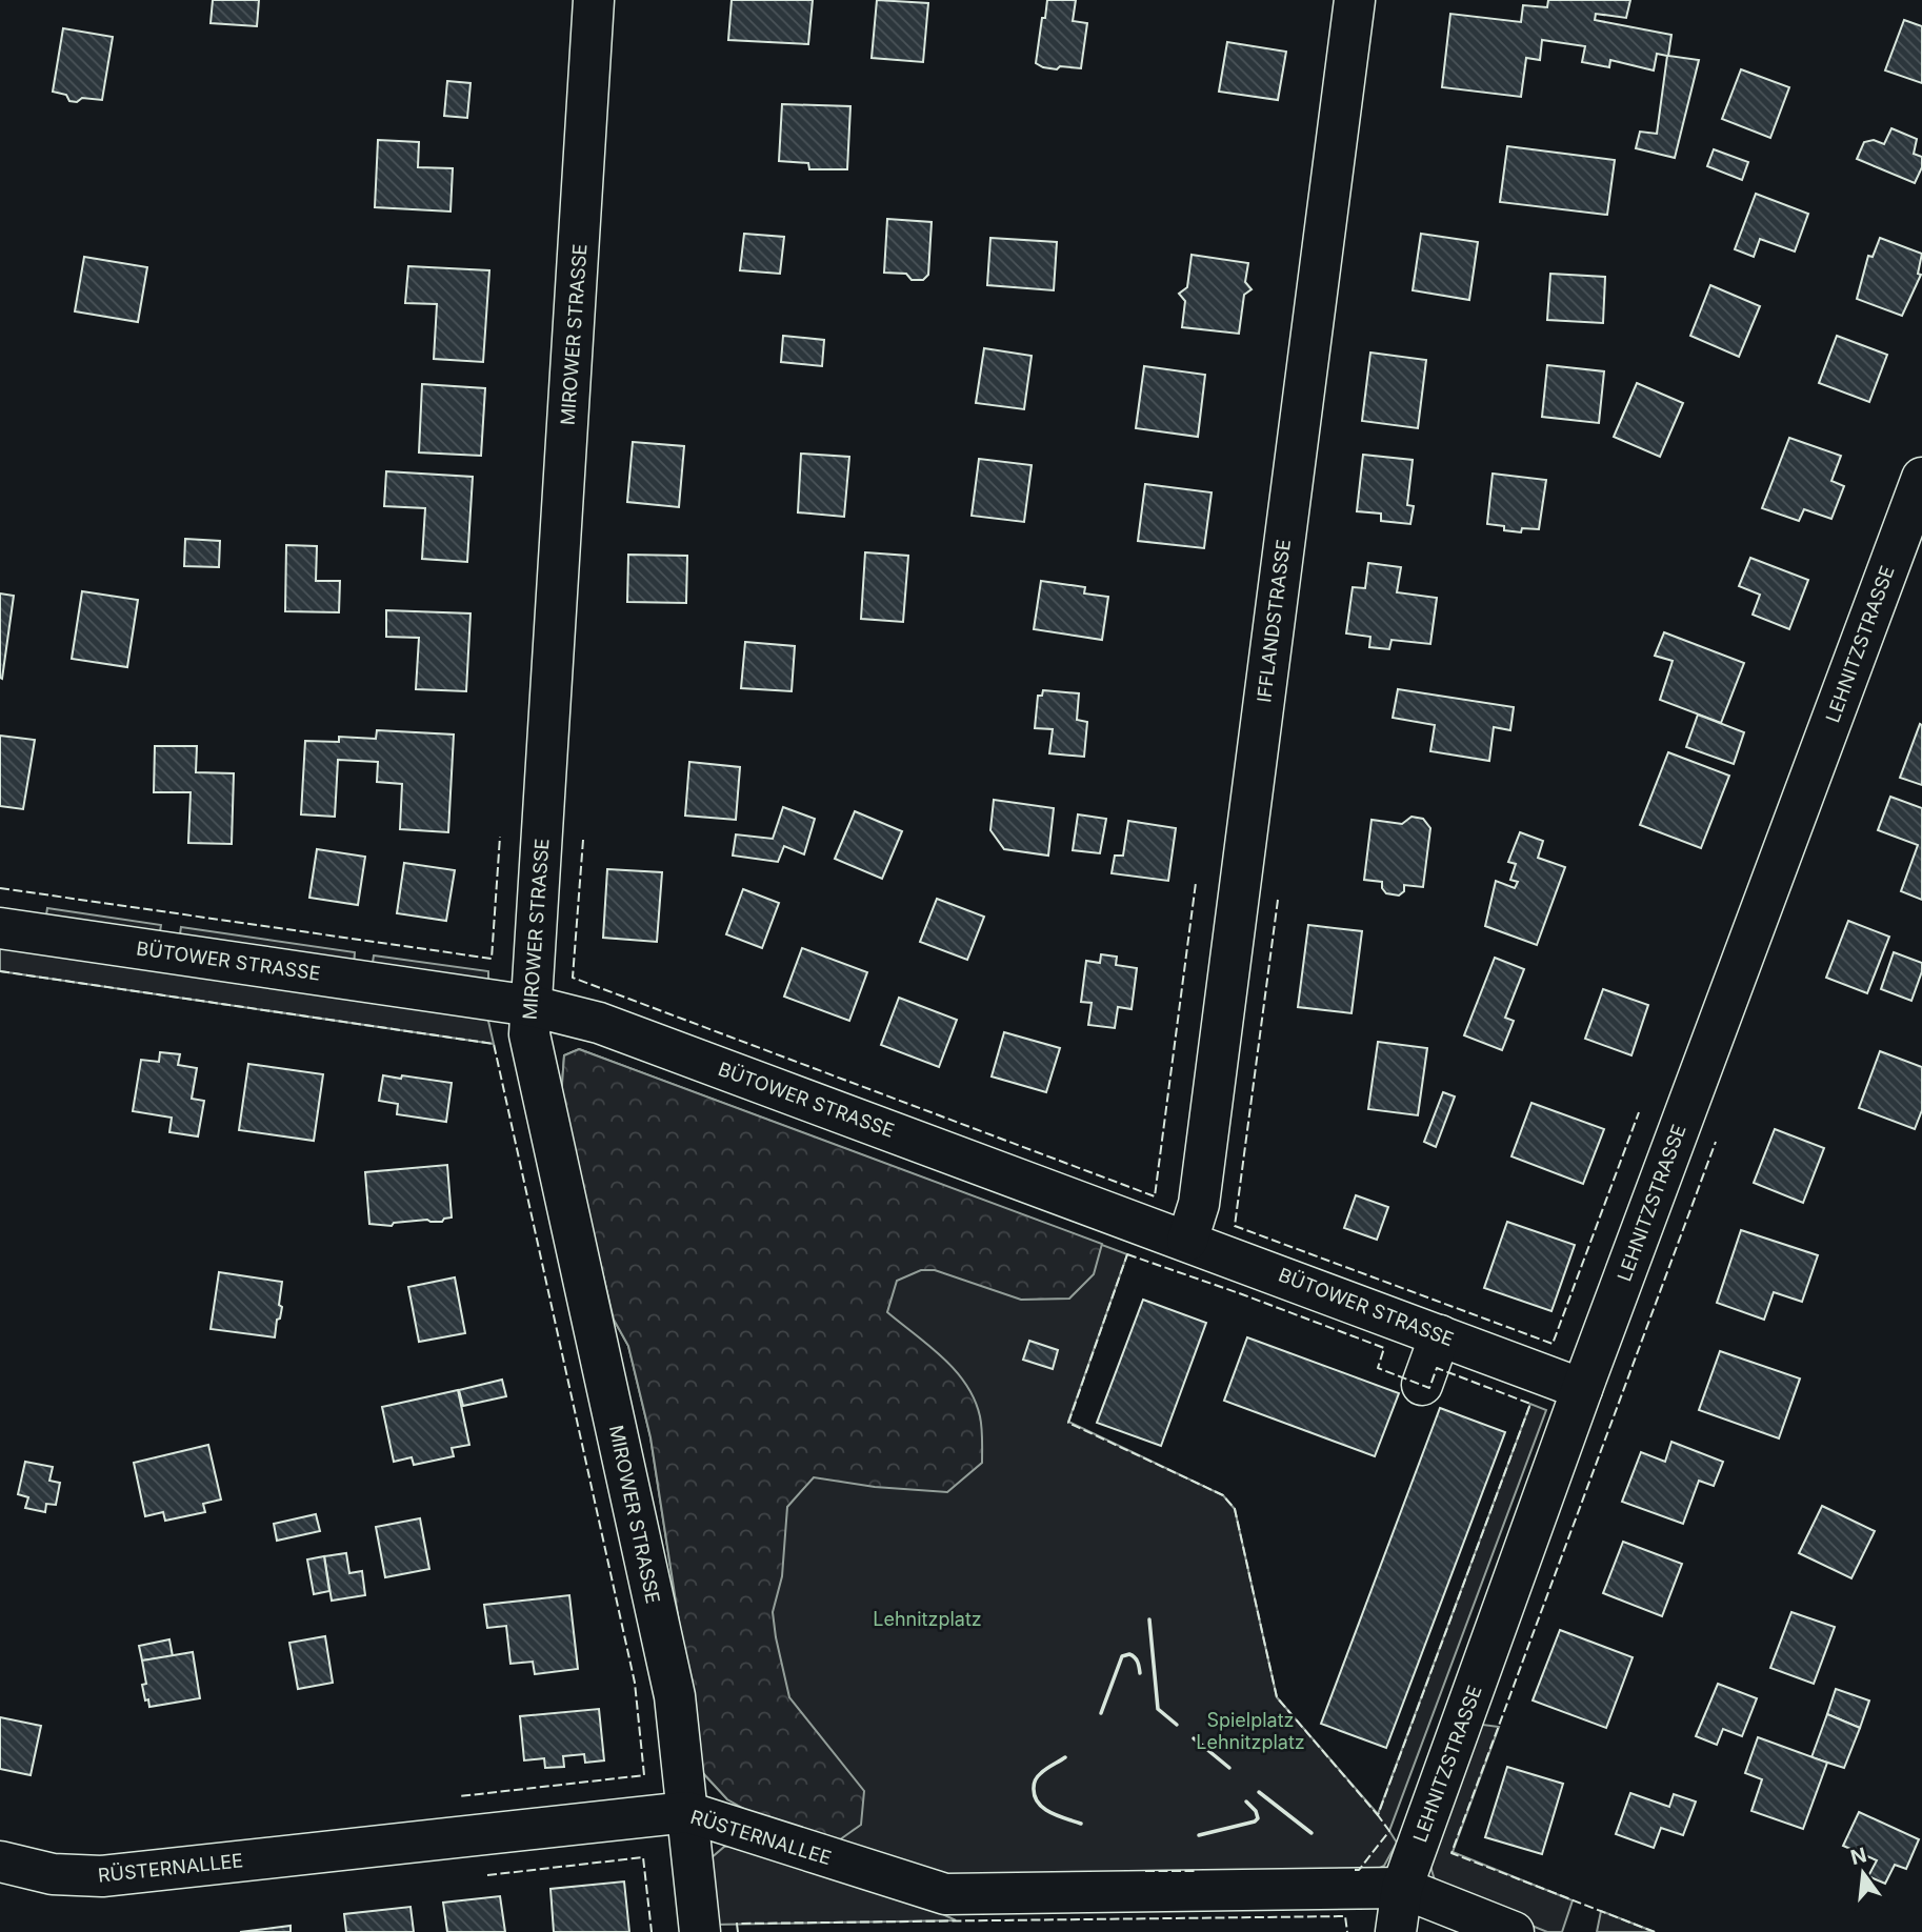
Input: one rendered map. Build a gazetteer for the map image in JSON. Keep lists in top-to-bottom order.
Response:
{
  "streets": {
    "street": [
      "MIROWER STRASSE",
      "IFFLANDSTRASSE",
      "LEHNITZSTRASSE",
      "BÜTOWER STRASSE",
      "RÜSTERNALLEE"
    ]
  },
  "crossings": [
    ["MIROWER STRASSE", "BÜTOWER STRASSE"],
    ["MIROWER STRASSE", "RÜSTERNALLEE"],
    ["IFFLANDSTRASSE", "BÜTOWER STRASSE"],
    ["LEHNITZSTRASSE", "BÜTOWER STRASSE"],
    ["LEHNITZSTRASSE", "RÜSTERNALLEE"]
  ],
  "parks": ["Lehnitzplatz", "Spielplatz Lehnitzplatz"],
  "north": "top"
}
